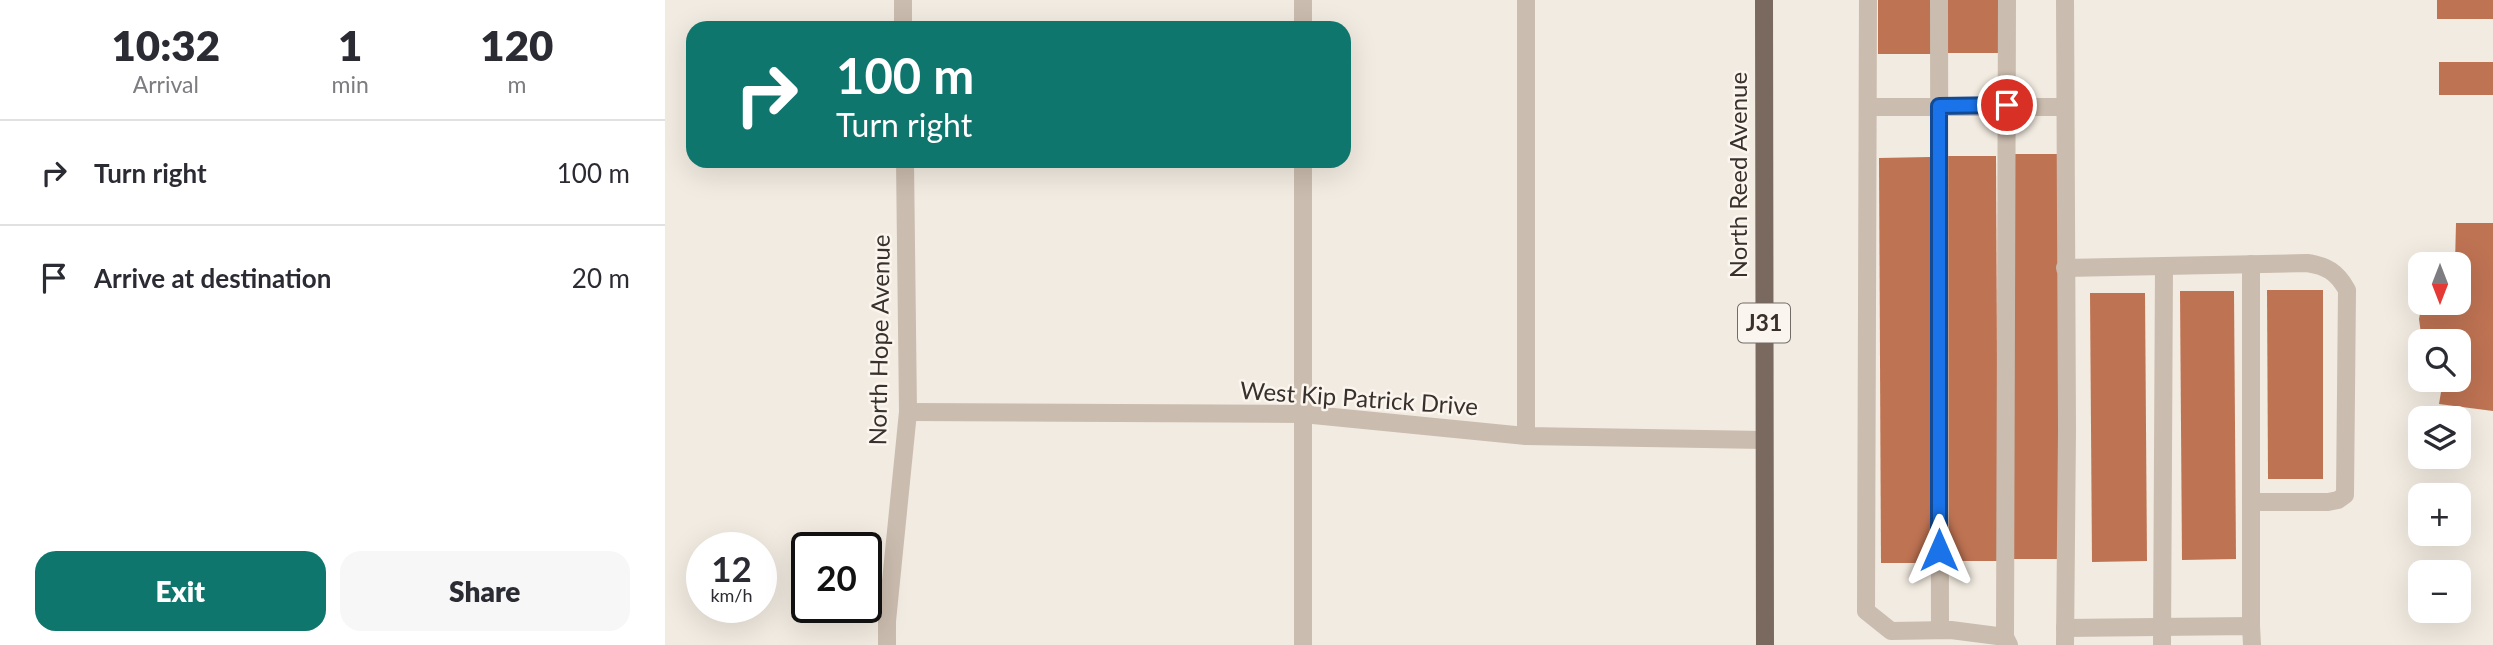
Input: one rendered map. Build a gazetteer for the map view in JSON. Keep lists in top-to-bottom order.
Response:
{
  "streets": {
    "main road": ["North Reed Avenue", "J31"],
    "street": ["North Hope Avenue", "West Kip Patrick Drive"]
  },
  "crossings": [
    ["North Reed Avenue", "West Kip Patrick Drive"],
    ["North Hope Avenue", "West Kip Patrick Drive"]
  ],
  "north": "bottom",
  "page": {
    "eta": [
      "10:32",
      "Arrival",
      "1",
      "min",
      "120",
      "m"
    ],
    "turn": ["100 m", "Turn right"],
    "list": [
      {
        "name": "Turn right",
        "value": "100 m"
      },
      {
        "name": "Arrive at destination",
        "value": "20 m"
      }
    ],
    "map_buttons": ["+", "−"],
    "speed": "12 km/h",
    "limit": "20",
    "buttons": ["Exit", "Share"]
  }
}
